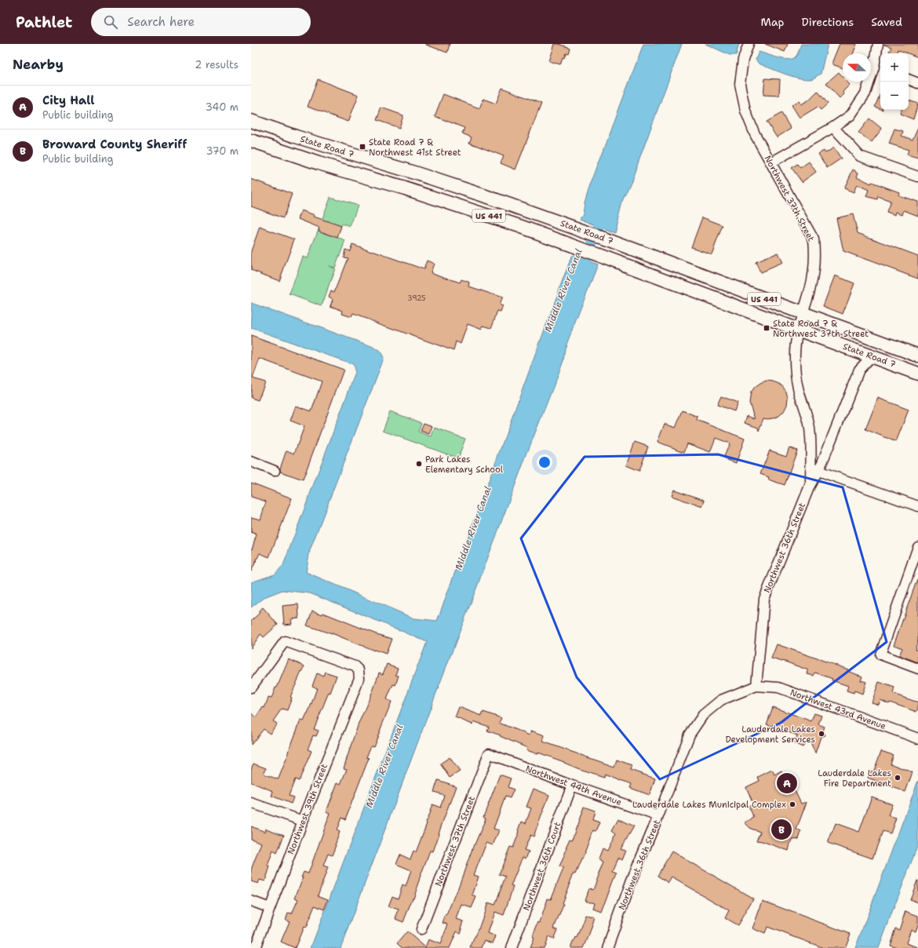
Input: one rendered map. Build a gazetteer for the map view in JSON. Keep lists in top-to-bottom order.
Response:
{
  "streets": {
    "main road": ["State Road 7", "US 441"],
    "street": [
      "Northwest 37th Street",
      "Northwest 36th Street",
      "Northwest 43rd Avenue",
      "Northwest 44th Avenue",
      "Northwest 39th Street",
      "Northwest 36th Court"
    ]
  },
  "crossings": [
    ["State Road 7", "Northwest 37th Street"],
    ["State Road 7", "Northwest 36th Street"],
    ["Northwest 37th Street", "Northwest 36th Street"],
    ["Northwest 37th Street", "Northwest 44th Avenue"],
    ["Northwest 36th Street", "Northwest 43rd Avenue"],
    ["Northwest 36th Street", "Northwest 44th Avenue"],
    ["Northwest 44th Avenue", "Northwest 36th Court"]
  ],
  "water": ["Middle River Canal"],
  "places": {
    "transit": ["State Road 7 & Northwest 41st Street", "State Road 7 & Northwest 37th Street"],
    "other": [
      "Park Lakes Elementary School",
      "Lauderdale Lakes Development Services",
      "Lauderdale Lakes Fire Department",
      "Lauderdale Lakes Municipal Complex"
    ]
  },
  "house_numbers": ["3925"],
  "north": "left",
  "page": {
    "header": "Pathlet",
    "search": "Search here",
    "nav": ["Map", "Directions", "Saved"],
    "heading": ["Nearby", "2 results"],
    "map_buttons": ["+", "−"],
    "list": [
      {
        "mark": "A",
        "name": "City Hall",
        "note": "Public building",
        "value": "340 m"
      },
      {
        "mark": "B",
        "name": "Broward County Sheriff",
        "note": "Public building",
        "value": "370 m"
      }
    ],
    "pins": ["A", "B"]
  }
}
